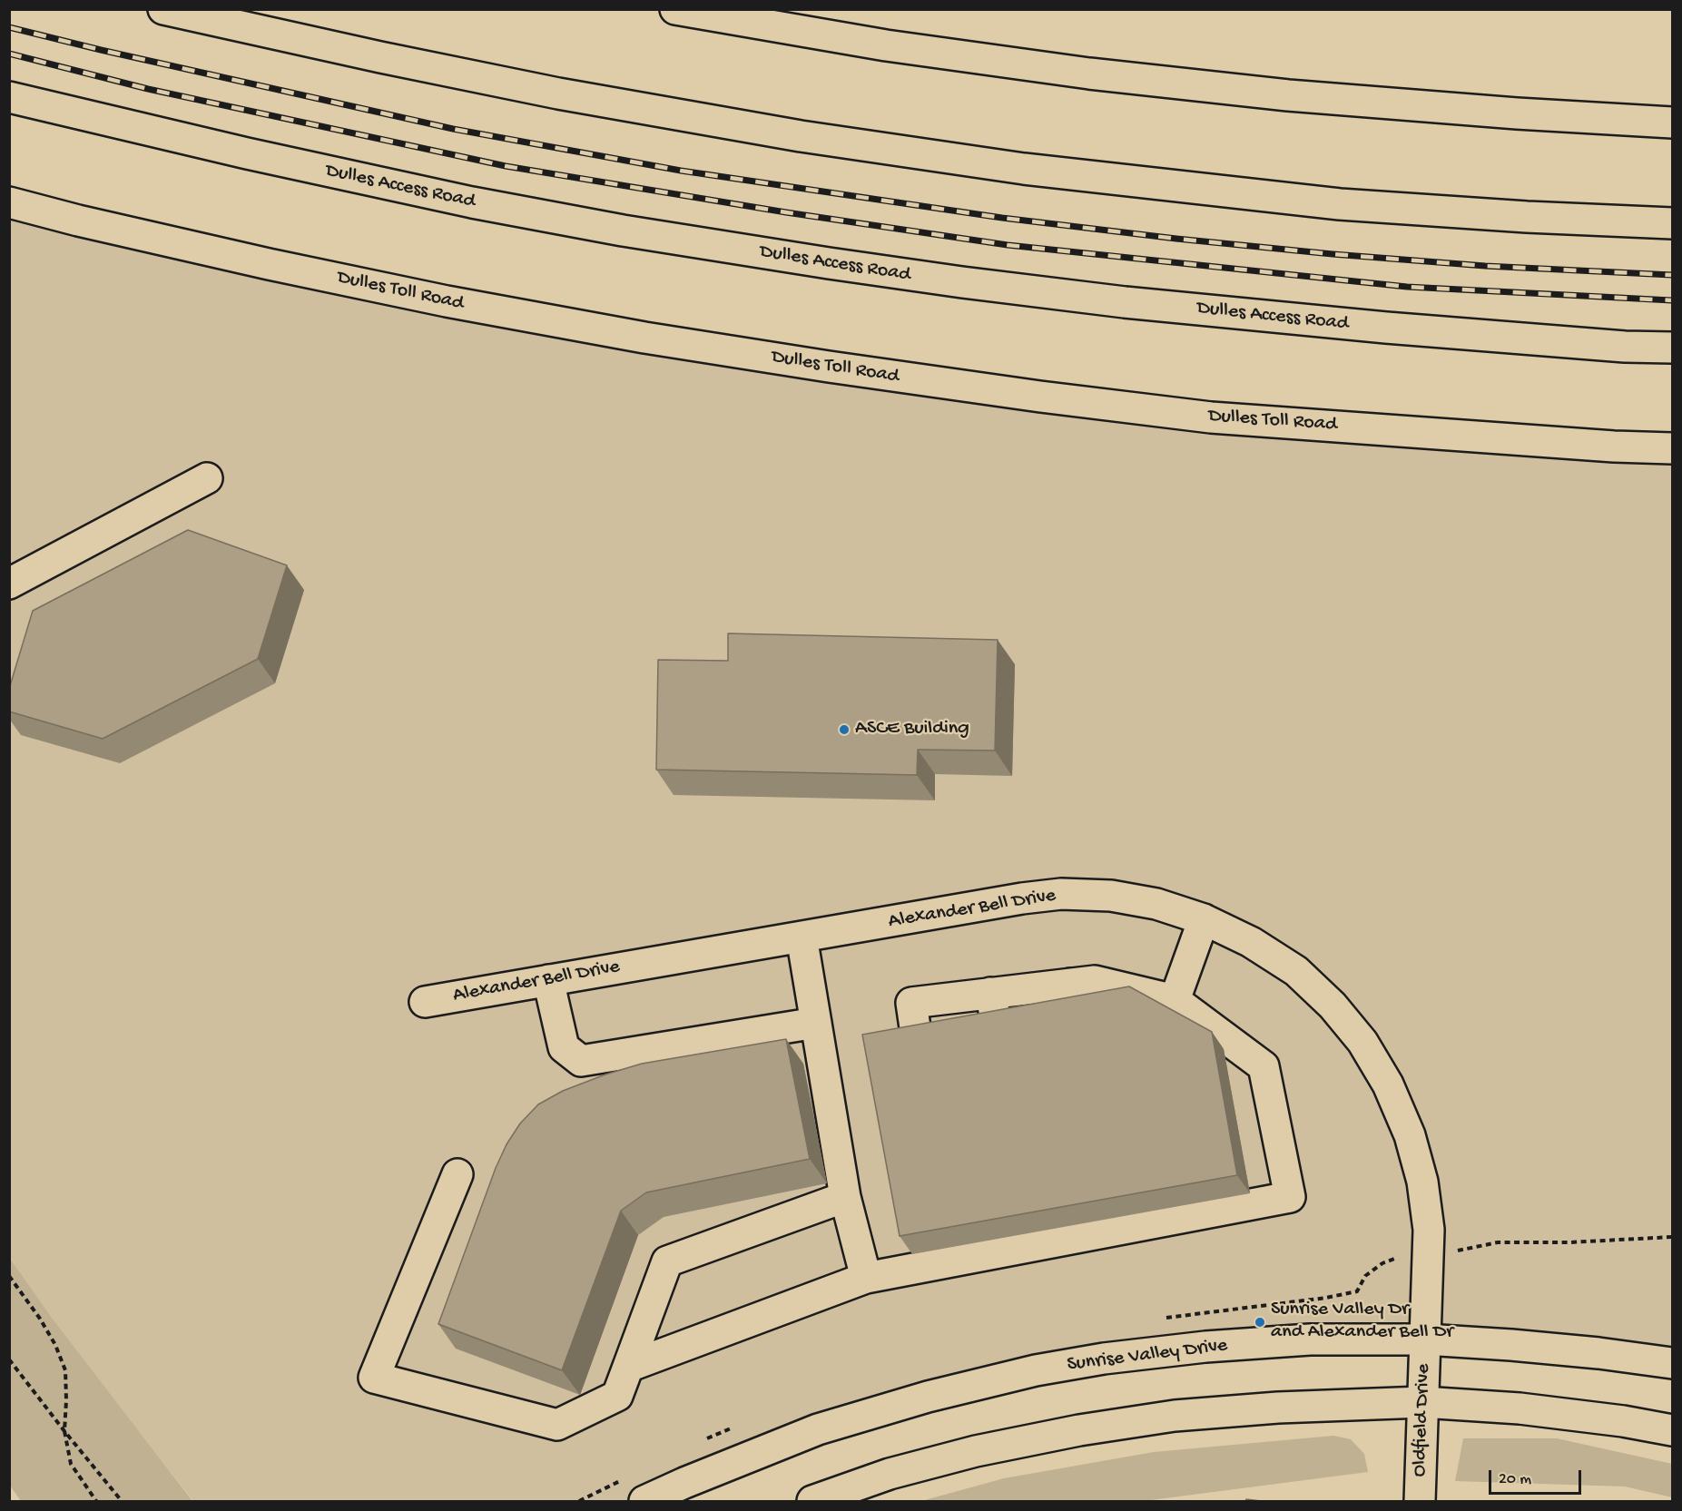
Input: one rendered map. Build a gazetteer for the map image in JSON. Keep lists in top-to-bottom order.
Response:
{
  "streets": {
    "main road": [
      "Dulles Access Road",
      "Dulles Toll Road",
      "Alexander Bell Drive",
      "Sunrise Valley Drive",
      "Oldfield Drive"
    ]
  },
  "crossings": [
    ["Alexander Bell Drive", "Sunrise Valley Drive"],
    ["Alexander Bell Drive", "Oldfield Drive"],
    ["Sunrise Valley Drive", "Oldfield Drive"]
  ],
  "places": ["ASCE Building", "Sunrise Valley Dr and Alexander Bell Dr"],
  "scale_bar": "20 m"
}
